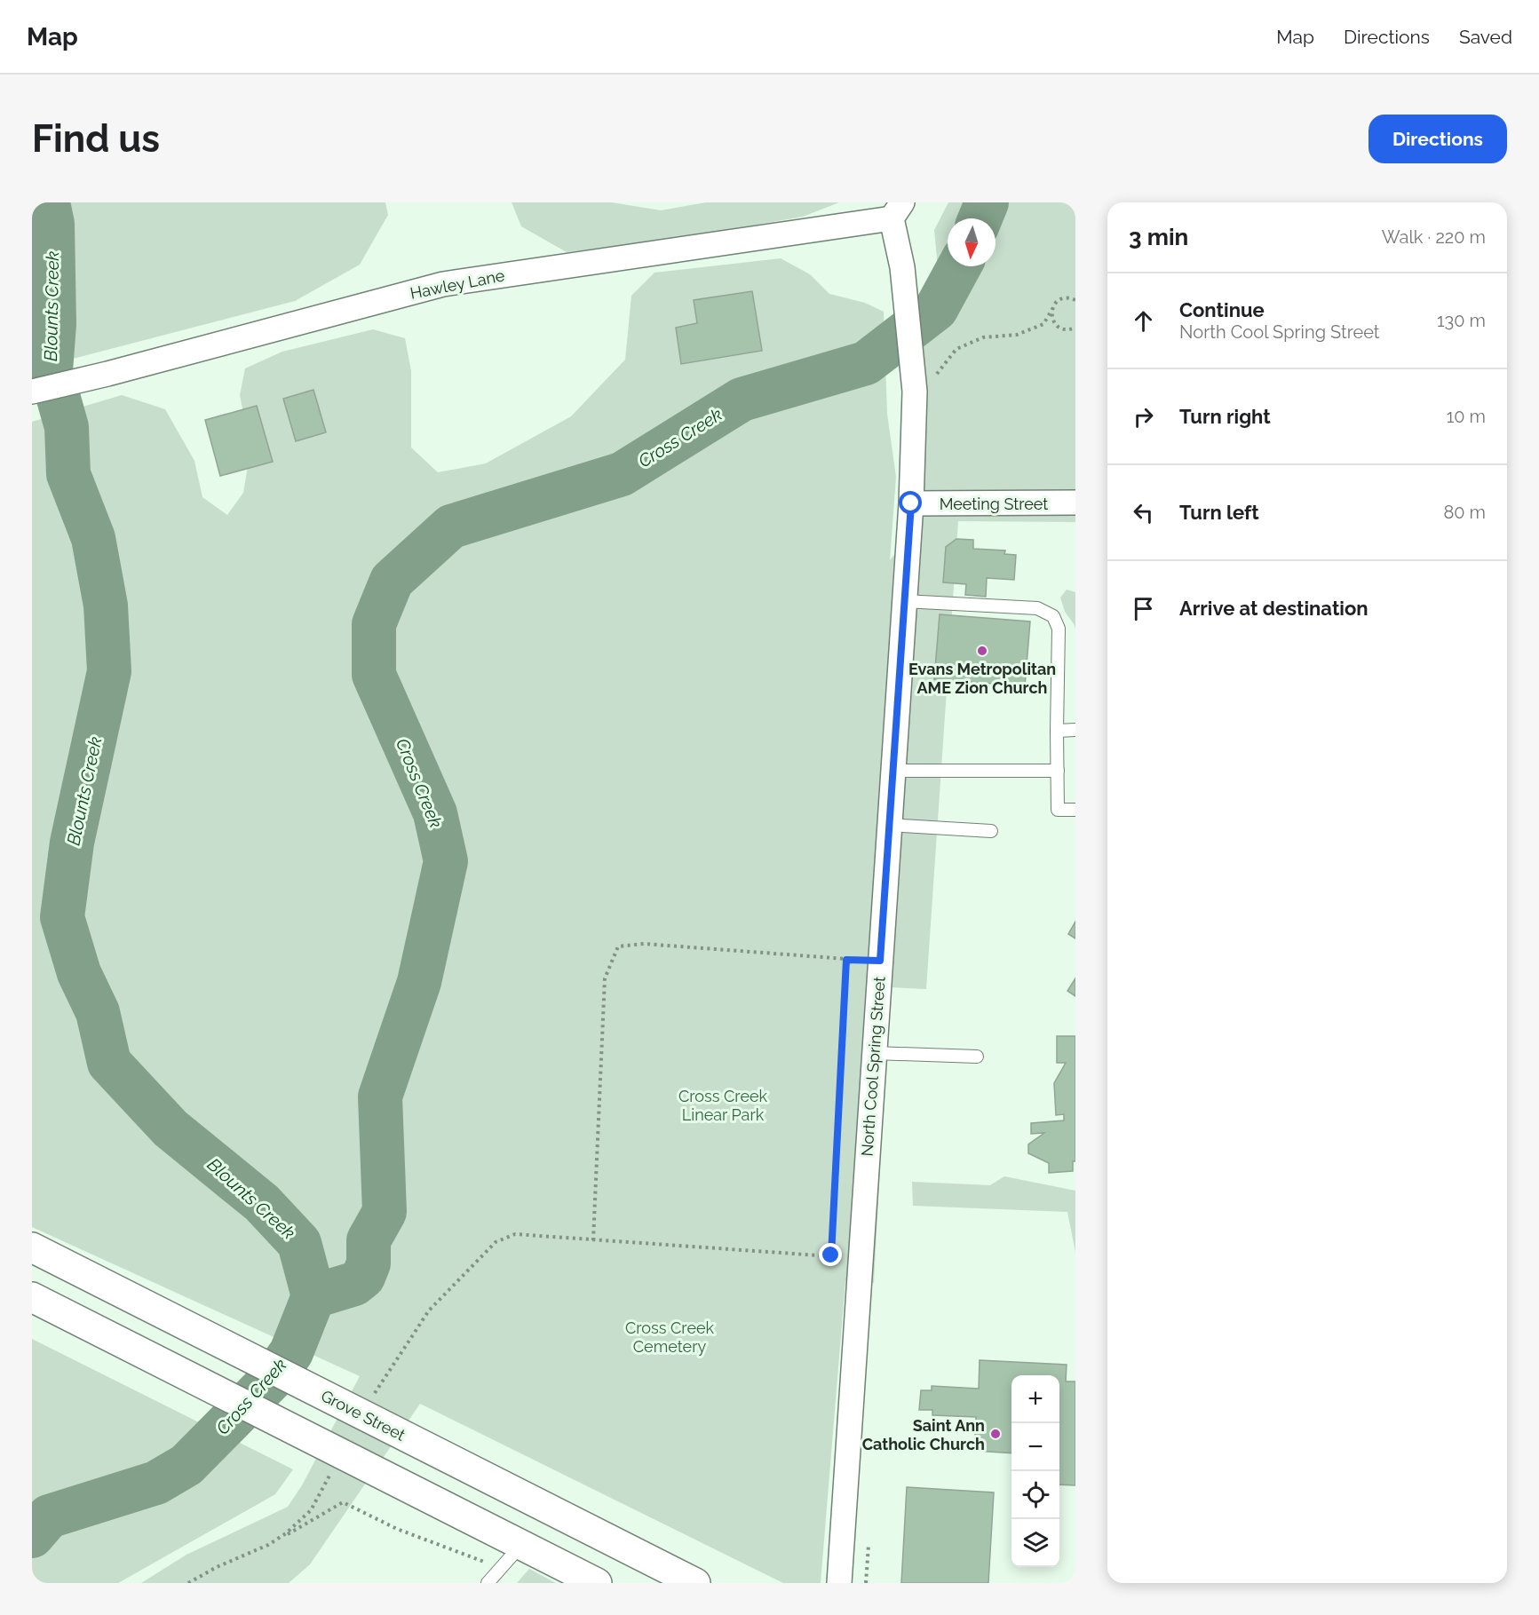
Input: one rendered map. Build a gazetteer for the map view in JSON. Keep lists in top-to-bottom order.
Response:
{
  "streets": {
    "main road": ["Grove Street"],
    "street": ["Hawley Lane", "Meeting Street", "North Cool Spring Street"]
  },
  "crossings": [
    ["Hawley Lane", "North Cool Spring Street"],
    ["Meeting Street", "North Cool Spring Street"]
  ],
  "water": ["Blounts Creek", "Cross Creek"],
  "parks": ["Cross Creek Linear Park", "Cross Creek Cemetery"],
  "places": ["Evans Metropolitan AME Zion Church", "Saint Ann Catholic Church"],
  "north": "bottom",
  "page": {
    "header": "Map",
    "nav": ["Map", "Directions", "Saved"],
    "buttons": "Directions",
    "title": "Find us",
    "heading": ["3 min", "Walk · 220 m"],
    "list": [
      ["Continue", "North Cool Spring Street", "130 m"],
      ["Turn right", "10 m"],
      ["Turn left", "80 m"],
      "Arrive at destination"
    ],
    "map_buttons": ["+", "−"]
  }
}
